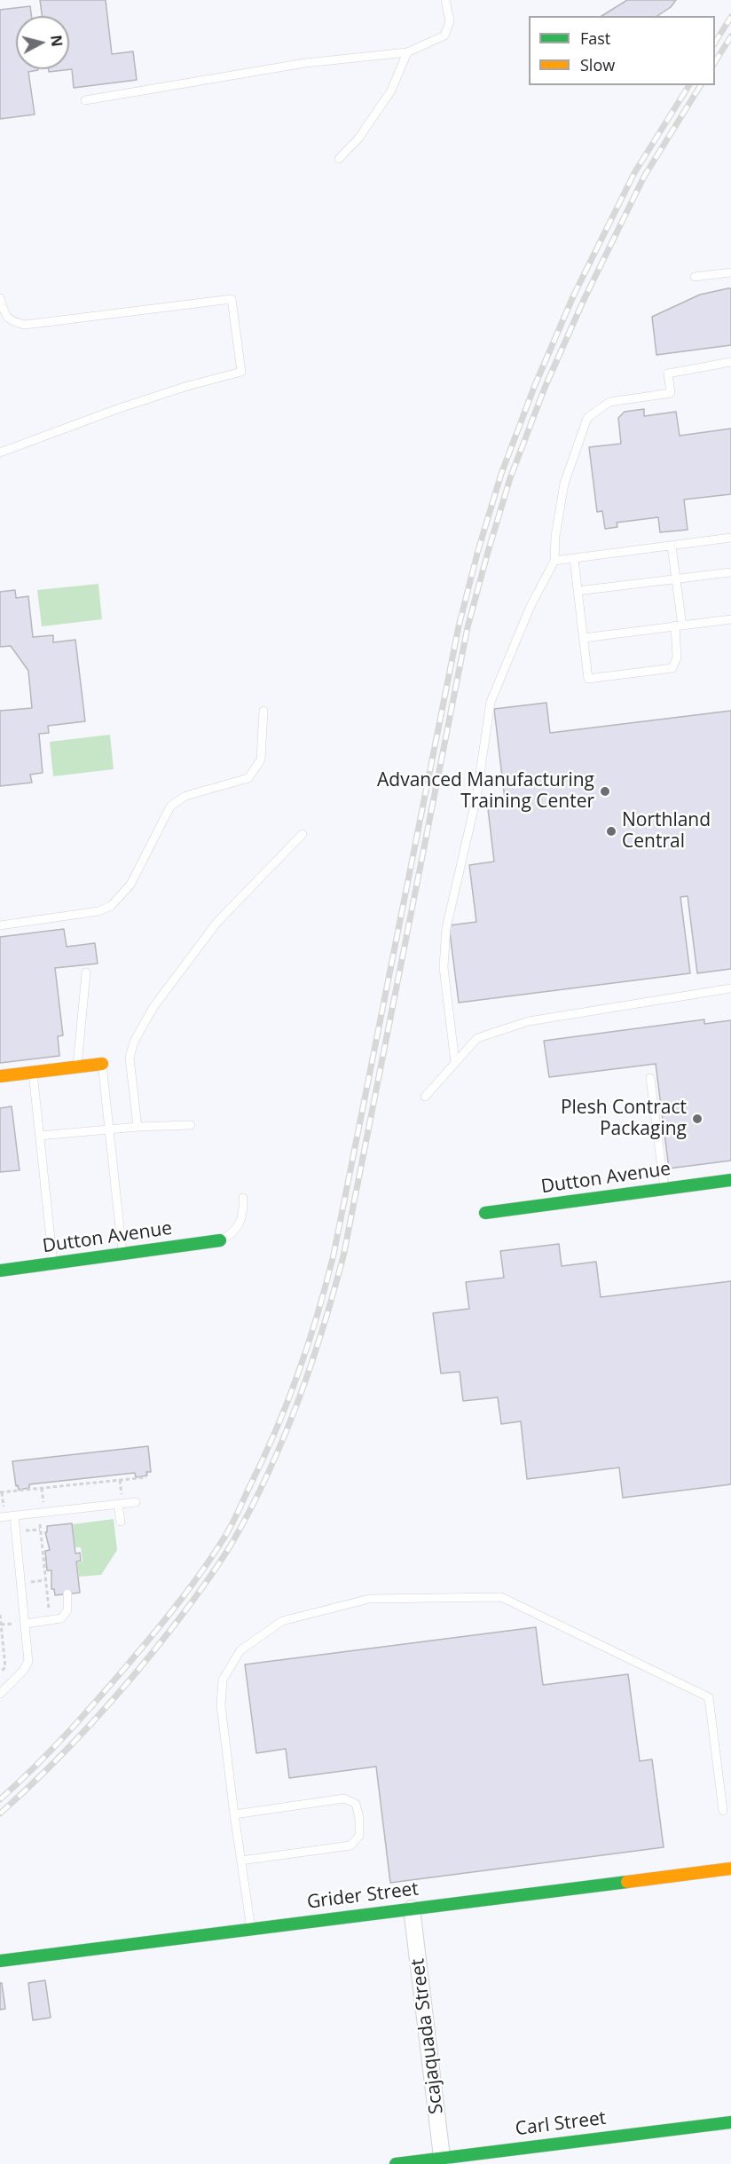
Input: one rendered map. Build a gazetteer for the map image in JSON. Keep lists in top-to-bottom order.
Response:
{
  "streets": {
    "street": [
      "Dutton Avenue",
      "Grider Street",
      "Scajaquada Street",
      "Carl Street"
    ]
  },
  "crossings": [
    ["Grider Street", "Scajaquada Street"],
    ["Scajaquada Street", "Carl Street"]
  ],
  "places": ["Advanced Manufacturing Training Center", "Northland Central", "Plesh Contract Packaging"],
  "legend": ["Fast", "Slow"],
  "north": "right"
}
